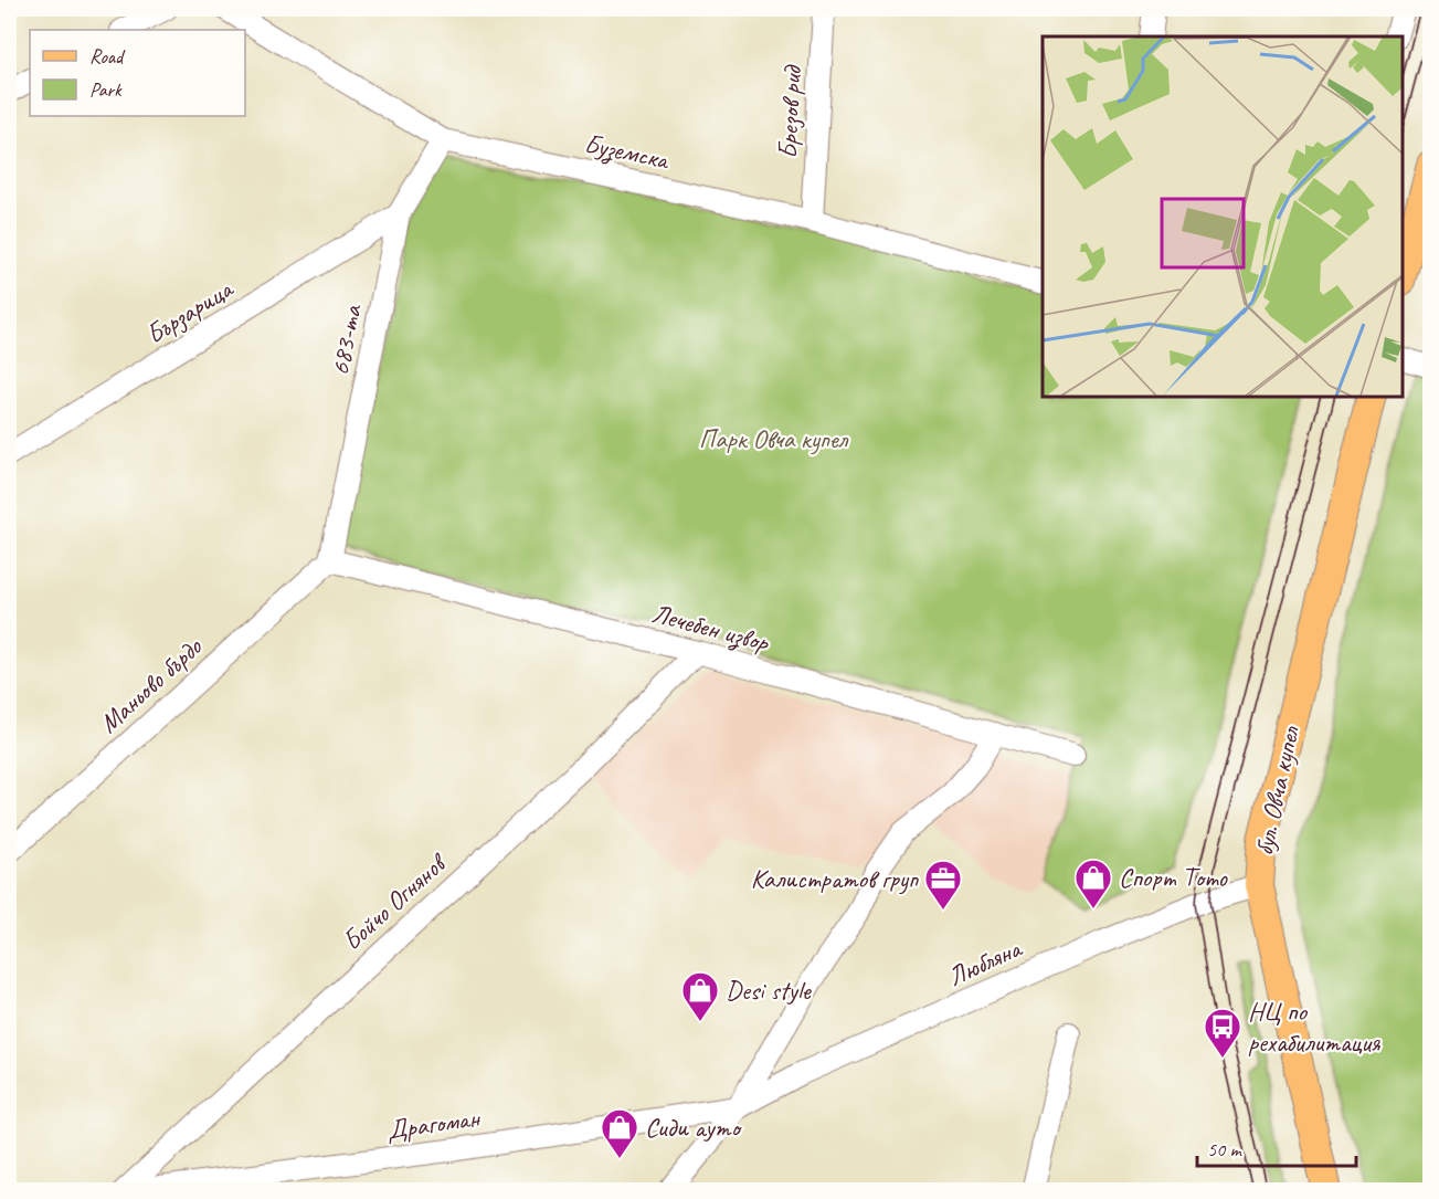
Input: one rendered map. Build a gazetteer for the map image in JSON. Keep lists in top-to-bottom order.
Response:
{
  "streets": {
    "main road": ["бул. Овча купел"],
    "street": [
      "Брезов рид",
      "Буземска",
      "Бързарица",
      "683-та",
      "Лечебен извор",
      "Маньово бърдо",
      "Бойчо Огнянов",
      "Любляна",
      "Драгоман"
    ]
  },
  "crossings": [
    ["Брезов рид", "Буземска"],
    ["Буземска", "683-та"],
    ["Бързарица", "683-та"],
    ["683-та", "Лечебен извор"],
    ["683-та", "Маньово бърдо"],
    ["Лечебен извор", "Маньово бърдо"],
    ["Лечебен извор", "Бойчо Огнянов"],
    ["Лечебен извор", "Любляна"],
    ["бул. Овча купел", "Любляна"],
    ["Любляна", "Драгоман"]
  ],
  "parks": ["Парк Овча купел"],
  "places": {
    "shop": ["Спорт Тото", "Desi style", "Сиди ауто"],
    "office": ["Калистратов груп"],
    "bus stop": ["НЦ по рехабилитация"]
  },
  "legend": ["Road", "Park"],
  "scale_bar": "50 m"
}
